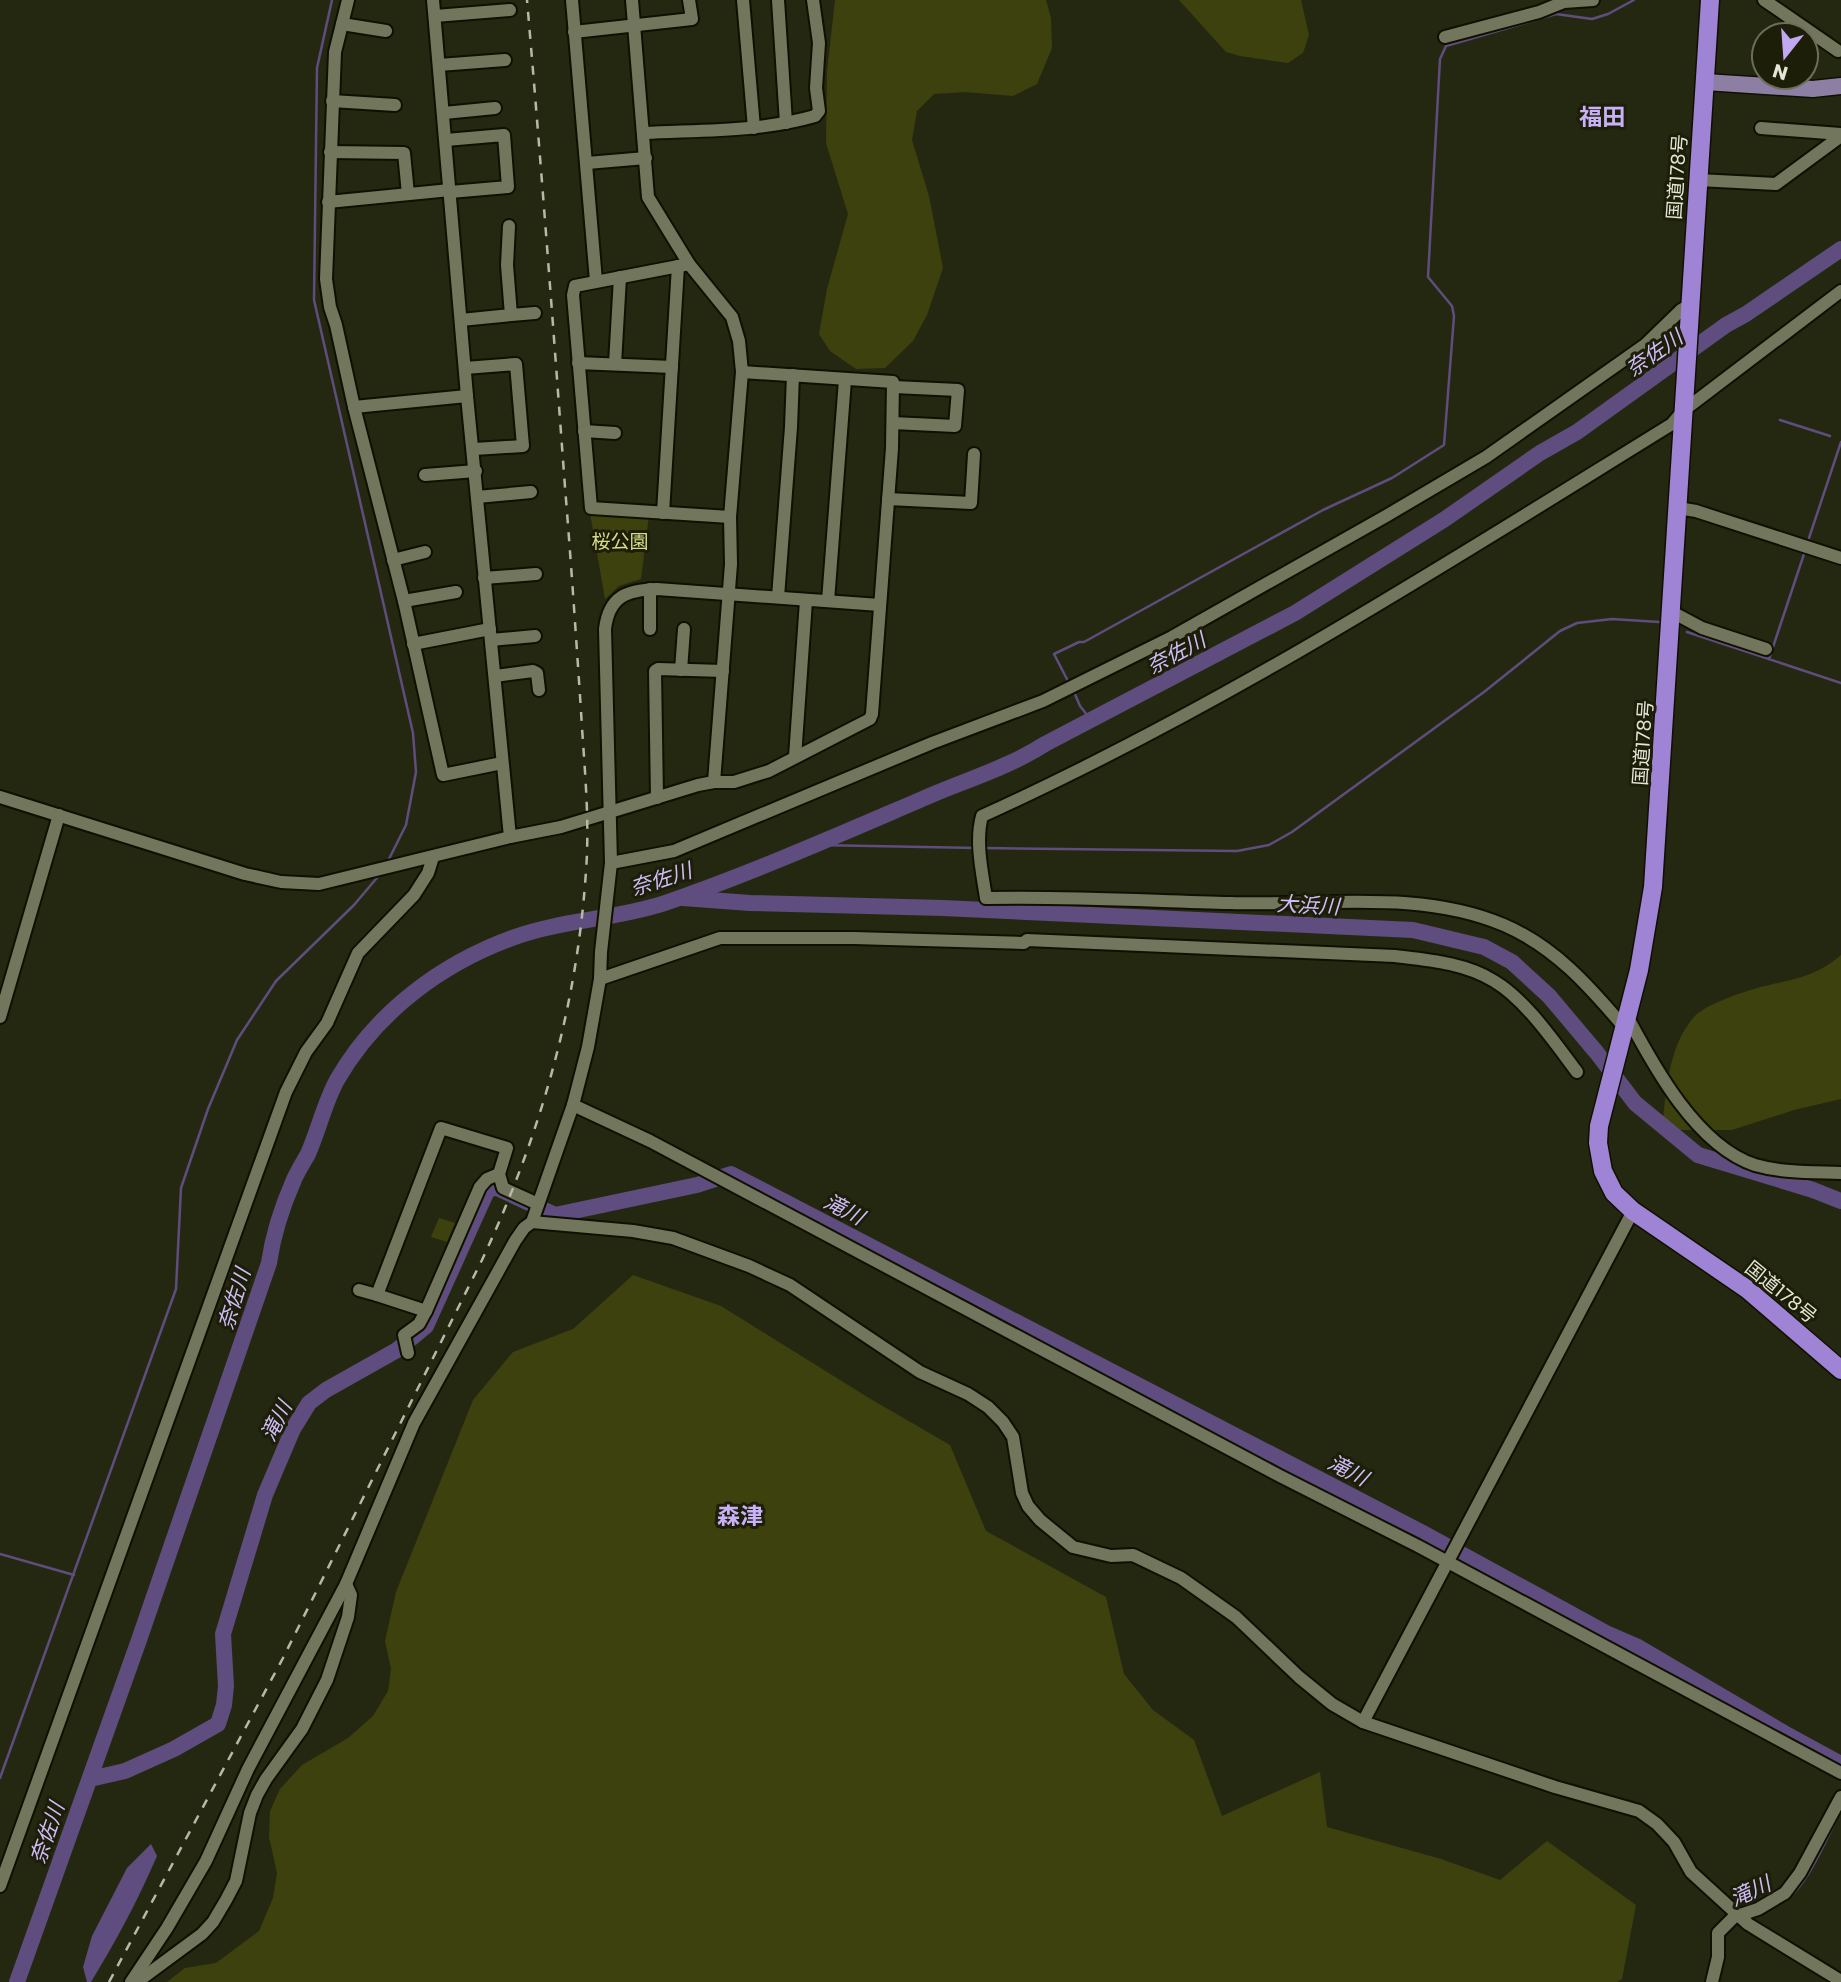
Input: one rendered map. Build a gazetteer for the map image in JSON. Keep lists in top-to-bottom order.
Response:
{
  "streets": {
    "highway": ["国道178号"]
  },
  "districts": ["福田", "森津"],
  "water": ["奈佐川", "大浜川", "滝川"],
  "parks": ["桜公園"],
  "north": "bottom"
}
